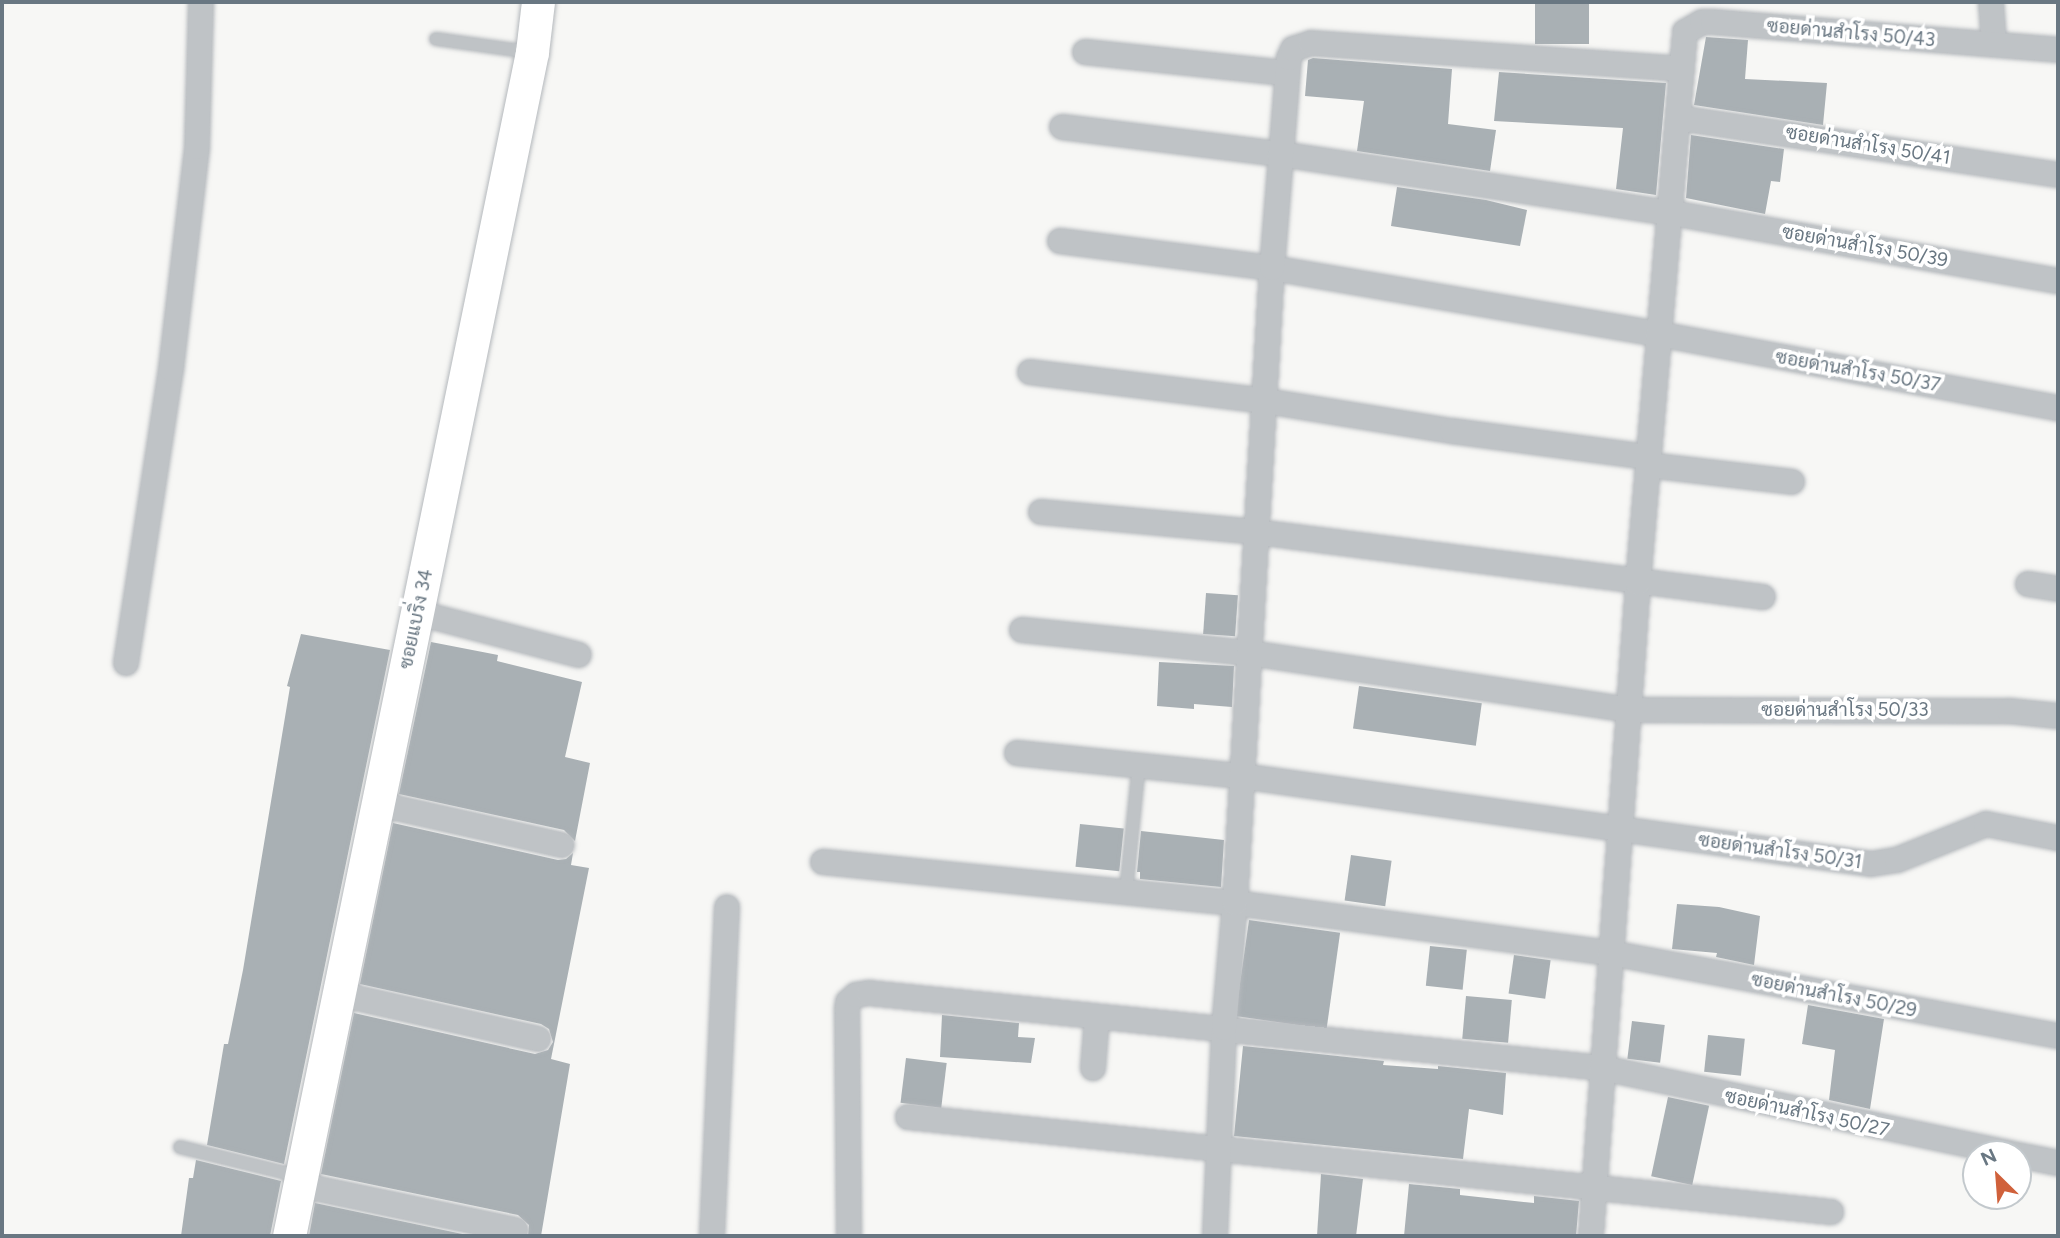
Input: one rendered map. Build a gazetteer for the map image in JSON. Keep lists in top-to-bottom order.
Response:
{
  "streets": {
    "street": [
      "ซอยด่านสำโรง 50/43",
      "ซอยด่านสำโรง 50/41",
      "ซอยด่านสำโรง 50/39",
      "ซอยด่านสำโรง 50/37",
      "ซอยแบริ่ง 34",
      "ซอยด่านสำโรง 50/33",
      "ซอยด่านสำโรง 50/31",
      "ซอยด่านสำโรง 50/29",
      "ซอยด่านสำโรง 50/27"
    ]
  },
  "north": "top left"
}
